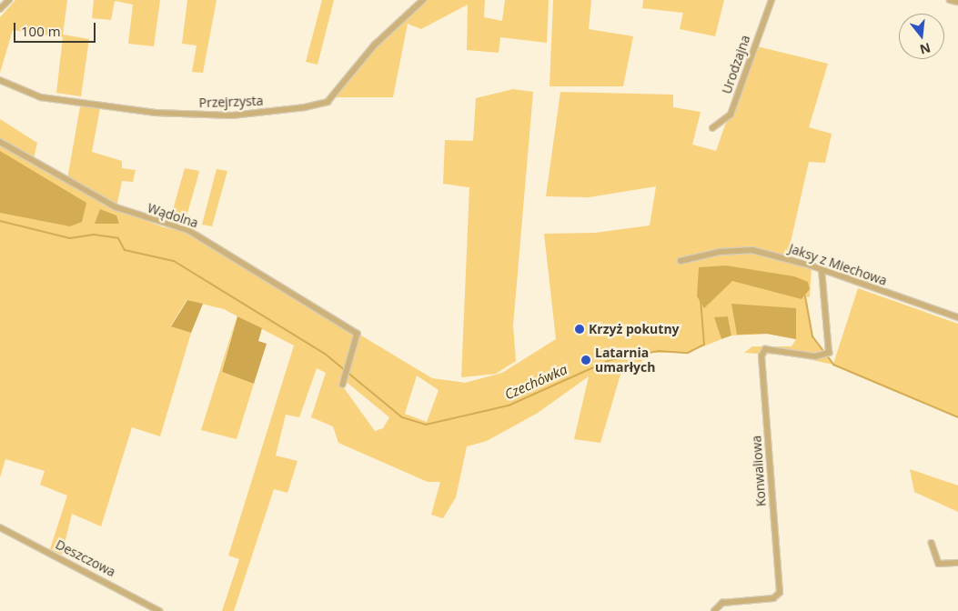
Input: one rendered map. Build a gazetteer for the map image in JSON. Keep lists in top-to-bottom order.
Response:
{
  "streets": {
    "street": [
      "Urodzajna",
      "Przejrzysta",
      "Wądolna",
      "Jaksy z Miechowa",
      "Konwaliowa",
      "Deszczowa"
    ]
  },
  "crossings": [
    ["Jaksy z Miechowa", "Konwaliowa"]
  ],
  "water": ["Czechówka"],
  "places": ["Krzyż pokutny", "Latarnia umarłych"],
  "scale_bar": "100 m",
  "north": "bottom"
}
